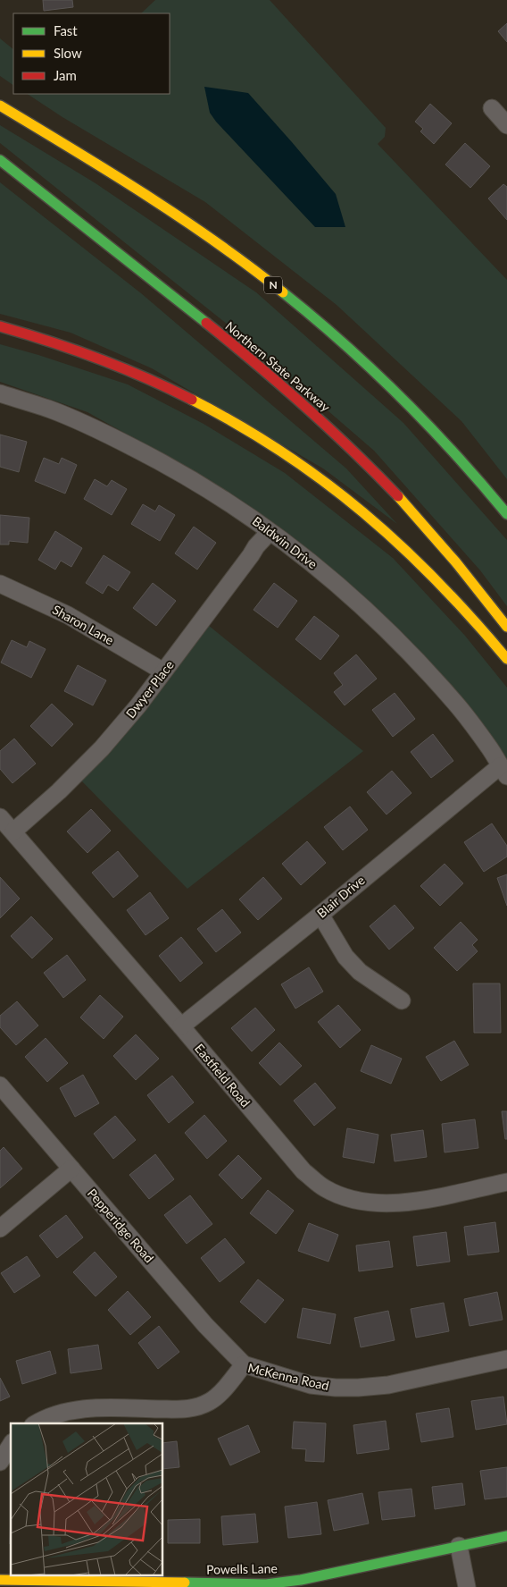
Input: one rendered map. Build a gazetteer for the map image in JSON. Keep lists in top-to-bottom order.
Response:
{
  "streets": {
    "main road": ["N", "Northern State Parkway", "Powells Lane"],
    "street": [
      "Baldwin Drive",
      "Sharon Lane",
      "Dwyer Place",
      "Blair Drive",
      "Eastfield Road",
      "Pepperidge Road",
      "McKenna Road"
    ]
  },
  "crossings": [
    ["Baldwin Drive", "Dwyer Place"],
    ["Baldwin Drive", "Blair Drive"],
    ["Sharon Lane", "Dwyer Place"],
    ["Dwyer Place", "Eastfield Road"],
    ["Blair Drive", "Eastfield Road"],
    ["Pepperidge Road", "McKenna Road"]
  ],
  "legend": ["Fast", "Slow", "Jam"]
}
